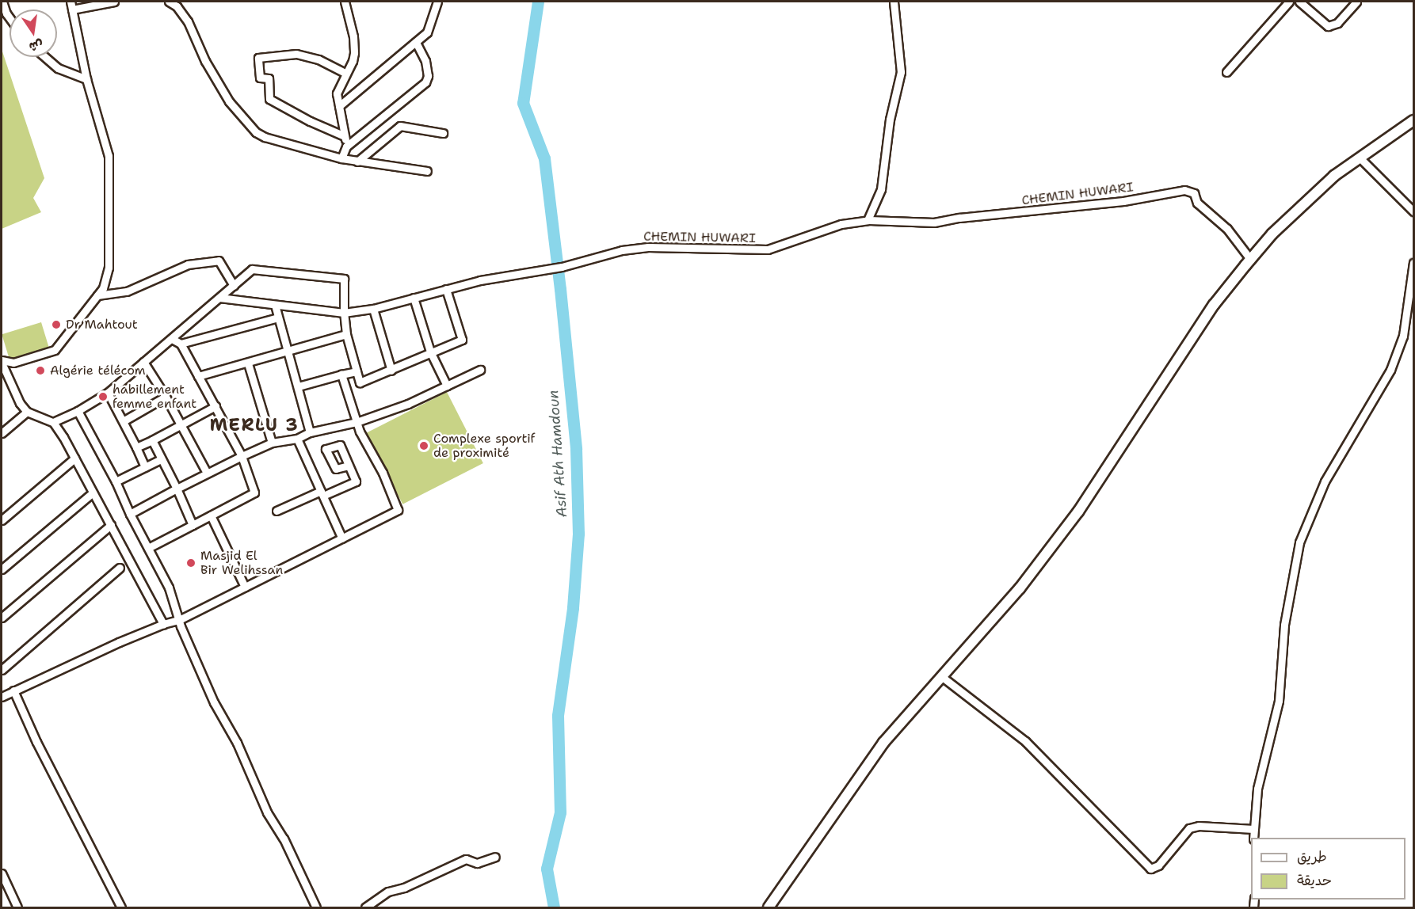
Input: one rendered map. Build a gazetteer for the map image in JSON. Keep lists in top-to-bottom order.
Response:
{
  "streets": {
    "street": ["CHEMIN HUWARI"]
  },
  "districts": ["MERLU 3"],
  "water": ["Asif Ath Hamdoun"],
  "places": [
    "Dr Mahtout",
    "Algérie télécom",
    "habillement femme enfant",
    "Complexe sportif de proximité",
    "Masjid El Bir Welihssan"
  ],
  "legend": ["طريق", "حديقة"],
  "north": "bottom"
}
